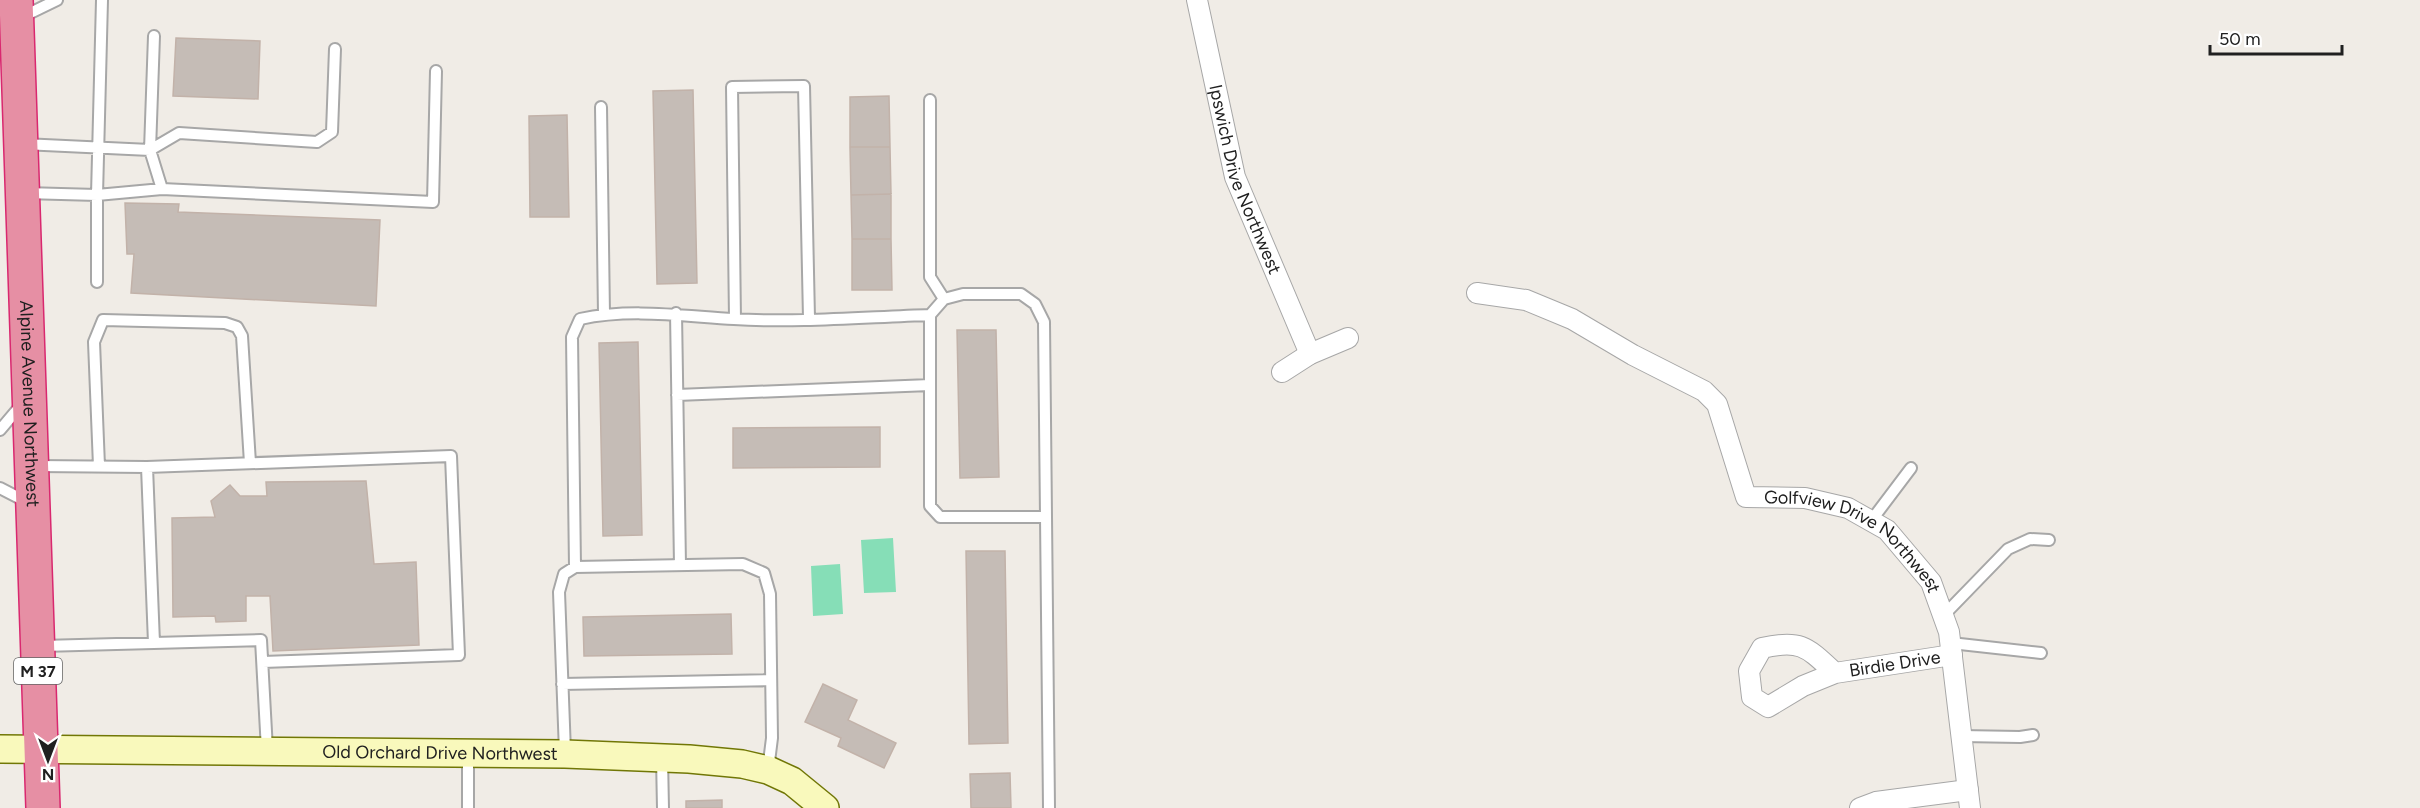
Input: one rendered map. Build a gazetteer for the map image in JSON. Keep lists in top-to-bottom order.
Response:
{
  "streets": {
    "highway": ["Alpine Avenue Northwest", "M 37"],
    "street": [
      "Ipswich Drive Northwest",
      "Golfview Drive Northwest",
      "Birdie Drive",
      "Old Orchard Drive Northwest"
    ]
  },
  "crossings": [
    ["Alpine Avenue Northwest", "Old Orchard Drive Northwest"],
    ["Golfview Drive Northwest", "Birdie Drive"]
  ],
  "scale_bar": "50 m",
  "north": "bottom"
}
